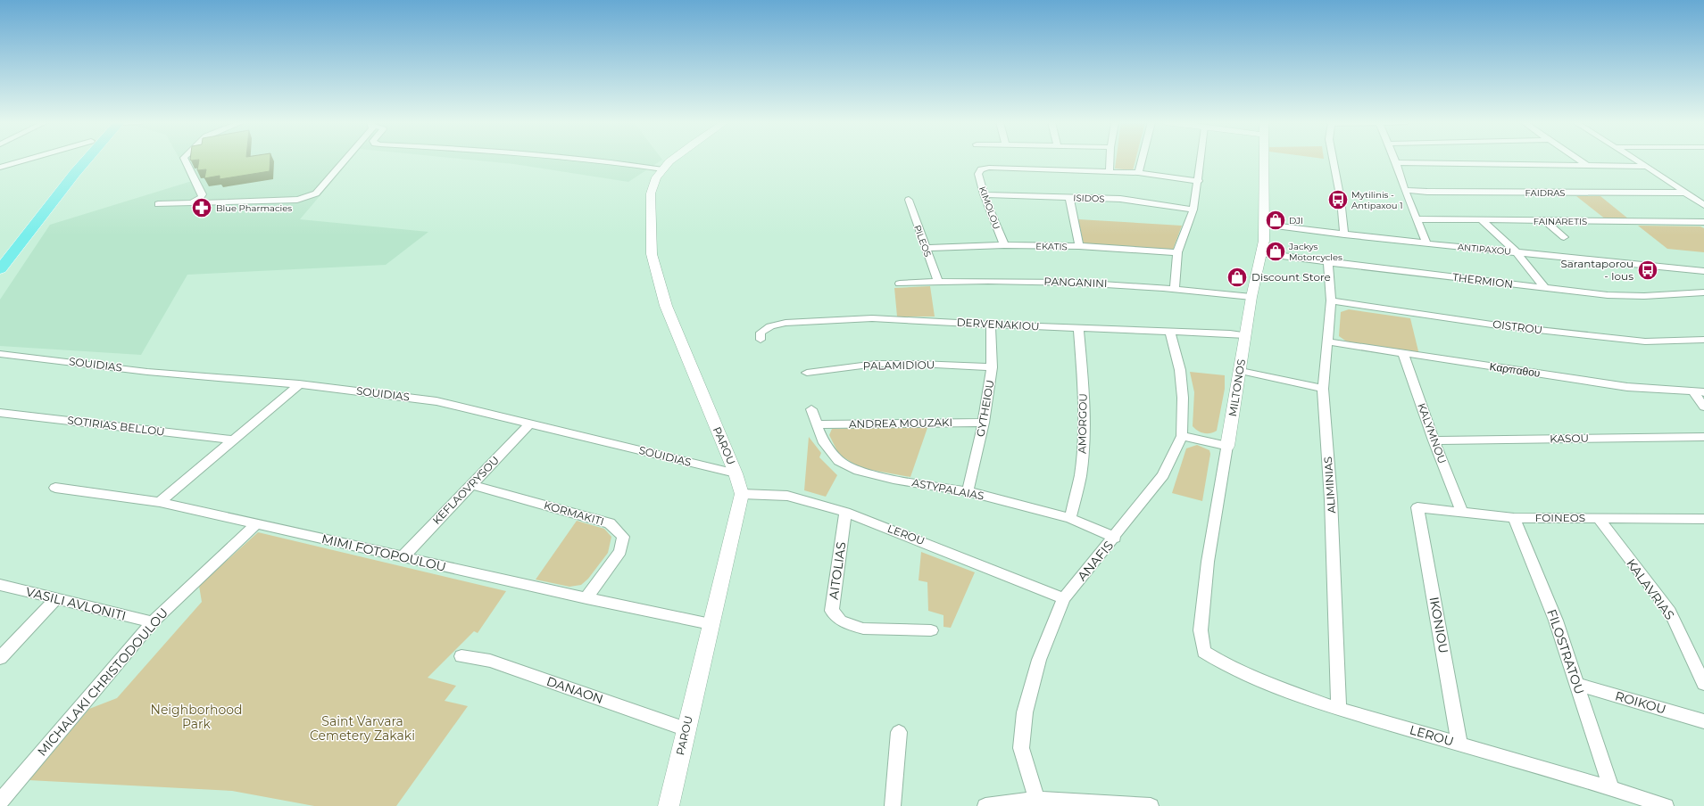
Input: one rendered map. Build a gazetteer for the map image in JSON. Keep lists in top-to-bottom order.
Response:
{
  "streets": {
    "street": [
      "FAIDRAS",
      "ISIDOS",
      "KIMOLOU",
      "FAINARETIS",
      "PILEOS",
      "EKATIS",
      "ANTIPAXOU",
      "THERMION",
      "PANGANINI",
      "DERVENAKIOU",
      "OISTROU",
      "SOUIDIAS",
      "PALAMIDIOU",
      "Καρπαθου",
      "MILTONOS",
      "GYTHEIOU",
      "ANDREA MOUZAKI",
      "AMORGOU",
      "SOTIRIAS BELLOU",
      "KALYMNOU",
      "KASOU",
      "PAROU",
      "ALIMINIAS",
      "ASTYPALAIAS",
      "KEFLAOVRYSOU",
      "KORMAKITI",
      "FOINEOS",
      "LEROU",
      "MIMI FOTOPOULOU",
      "ANAFIS",
      "AITOLIAS",
      "KALAVRIAS",
      "VASILI AVLONITI",
      "IKONIOU",
      "FILOSTRATOU",
      "MICHALAKI CHRISTODOULOU",
      "DANAON",
      "ROIKOU"
    ]
  },
  "crossings": [
    ["ISIDOS", "KIMOLOU"],
    ["KIMOLOU", "EKATIS"],
    ["PILEOS", "EKATIS"],
    ["PILEOS", "PANGANINI"],
    ["ANTIPAXOU", "MILTONOS"],
    ["THERMION", "MILTONOS"],
    ["THERMION", "ALIMINIAS"],
    ["PANGANINI", "MILTONOS"],
    ["DERVENAKIOU", "MILTONOS"],
    ["DERVENAKIOU", "GYTHEIOU"],
    ["DERVENAKIOU", "AMORGOU"],
    ["DERVENAKIOU", "ANAFIS"],
    ["OISTROU", "ALIMINIAS"],
    ["SOUIDIAS", "PAROU"],
    ["SOUIDIAS", "KEFLAOVRYSOU"],
    ["PALAMIDIOU", "GYTHEIOU"],
    ["Καρπαθου", "KALYMNOU"],
    ["Καρπαθου", "ALIMINIAS"],
    ["MILTONOS", "LEROU"],
    ["GYTHEIOU", "ANDREA MOUZAKI"],
    ["GYTHEIOU", "ASTYPALAIAS"],
    ["ANDREA MOUZAKI", "ASTYPALAIAS"],
    ["AMORGOU", "ASTYPALAIAS"],
    ["KALYMNOU", "KASOU"],
    ["KALYMNOU", "FOINEOS"],
    ["PAROU", "LEROU"],
    ["PAROU", "MIMI FOTOPOULOU"],
    ["PAROU", "DANAON"],
    ["ALIMINIAS", "LEROU"],
    ["ASTYPALAIAS", "ANAFIS"],
    ["KEFLAOVRYSOU", "KORMAKITI"],
    ["KEFLAOVRYSOU", "MIMI FOTOPOULOU"],
    ["KORMAKITI", "MIMI FOTOPOULOU"],
    ["FOINEOS", "KALAVRIAS"],
    ["FOINEOS", "IKONIOU"],
    ["FOINEOS", "FILOSTRATOU"],
    ["LEROU", "ANAFIS"],
    ["LEROU", "AITOLIAS"],
    ["LEROU", "IKONIOU"],
    ["LEROU", "FILOSTRATOU"],
    ["MIMI FOTOPOULOU", "MICHALAKI CHRISTODOULOU"],
    ["VASILI AVLONITI", "MICHALAKI CHRISTODOULOU"],
    ["FILOSTRATOU", "ROIKOU"]
  ],
  "parks": ["Neighborhood Park", "Saint Varvara Cemetery Zakaki"],
  "places": {
    "bus stop": ["Mytilinis - Antipaxou 1", "Sarantaporou - Ious"],
    "pharmacy": ["Blue Pharmacies"],
    "shop": ["DJI", "Jackys Motorcycles", "Discount Store"]
  }
}
